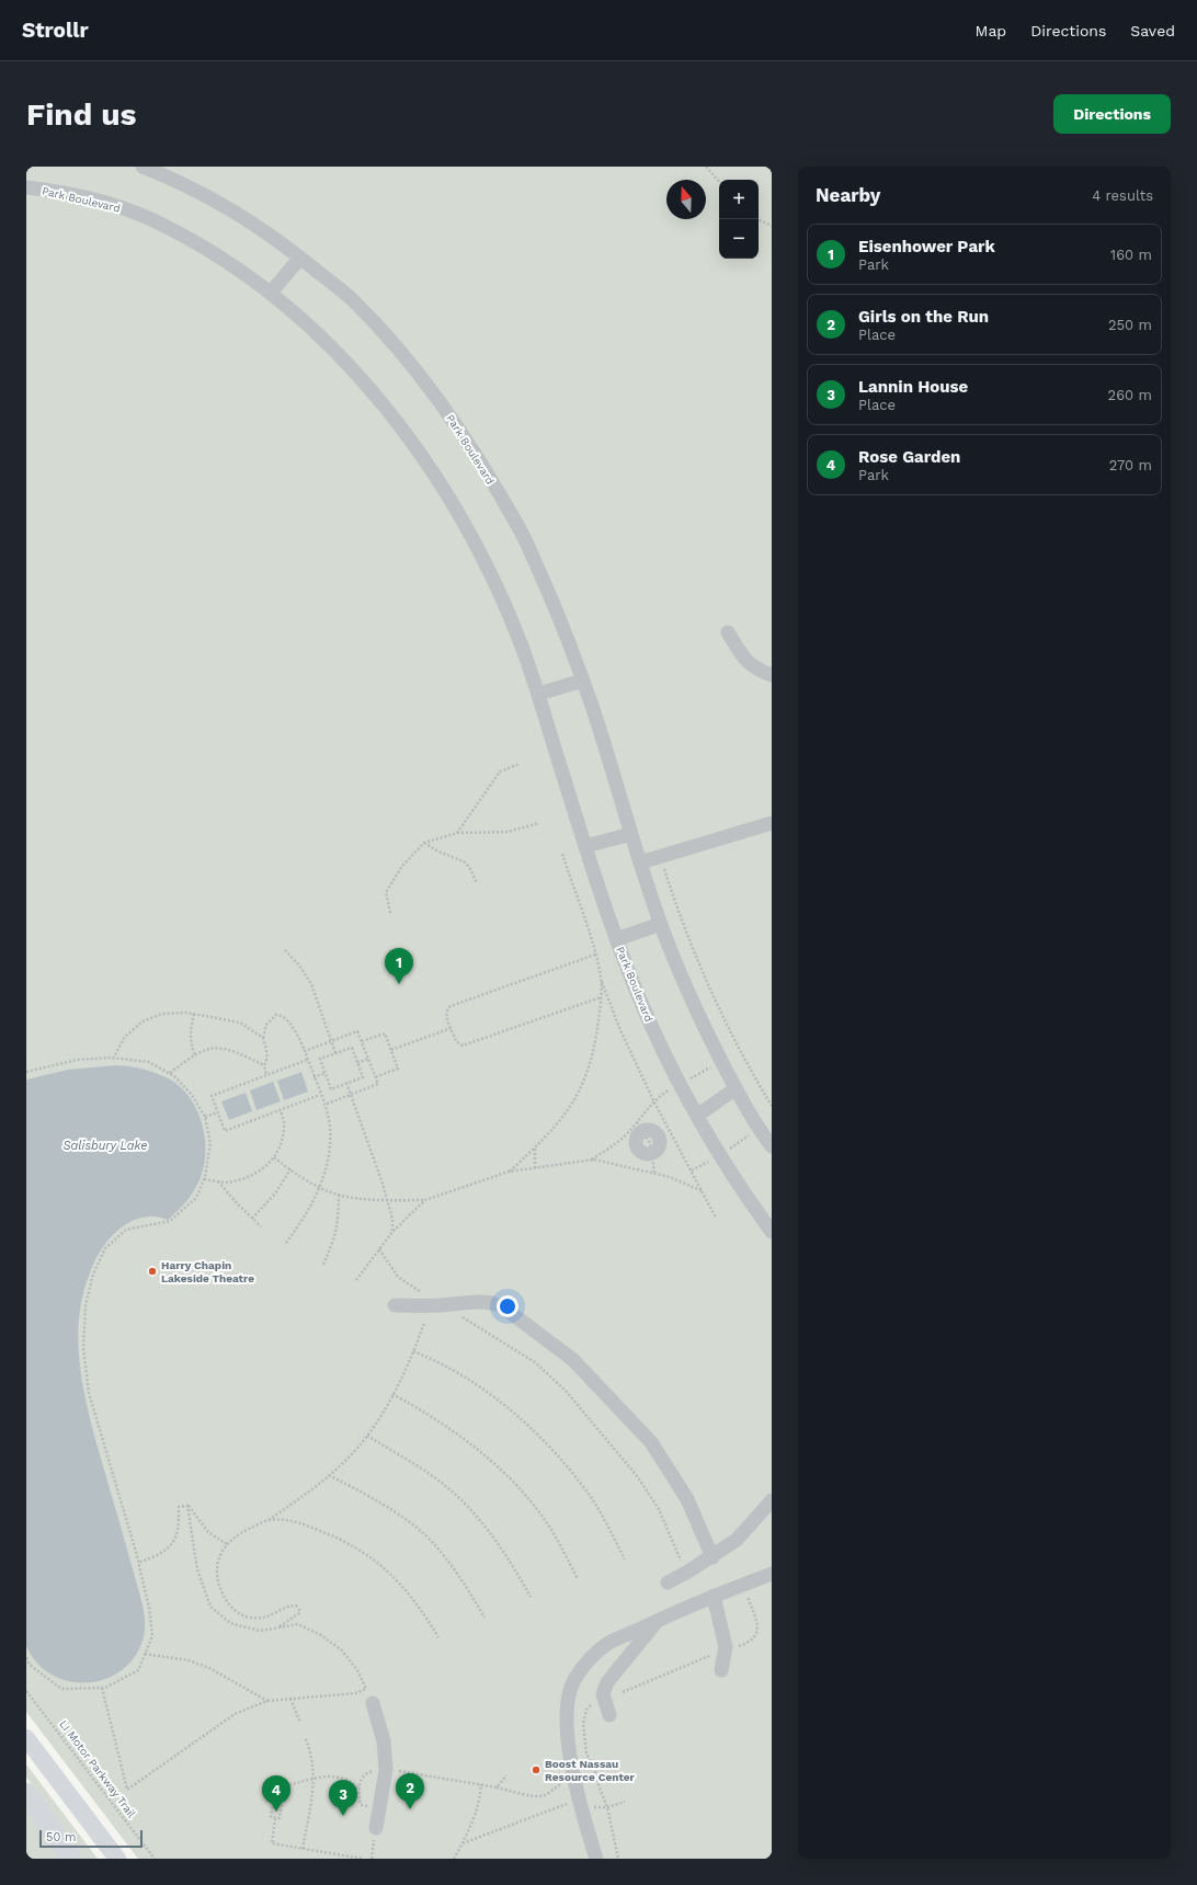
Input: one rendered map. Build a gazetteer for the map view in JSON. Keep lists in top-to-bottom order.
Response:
{
  "streets": {
    "street": ["Park Boulevard"],
    "path": ["LI Motor Parkway Trail"]
  },
  "water": ["Salisbury Lake"],
  "places": ["Harry Chapin Lakeside Theatre", "Boost Nassau Resource Center"],
  "scale_bar": "50 m",
  "north": "top",
  "page": {
    "header": "Strollr",
    "nav": ["Map", "Directions", "Saved"],
    "buttons": "Directions",
    "title": "Find us",
    "heading": ["Nearby", "4 results"],
    "map_buttons": ["+", "−"],
    "list": [
      {
        "mark": "1",
        "name": "Eisenhower Park",
        "note": "Park",
        "value": "160 m"
      },
      {
        "mark": "2",
        "name": "Girls on the Run",
        "note": "Place",
        "value": "250 m"
      },
      {
        "mark": "3",
        "name": "Lannin House",
        "note": "Place",
        "value": "260 m"
      },
      {
        "mark": "4",
        "name": "Rose Garden",
        "note": "Park",
        "value": "270 m"
      }
    ],
    "pins": [
      "1",
      "2",
      "4",
      "3"
    ],
    "scale": "50 m"
  }
}
